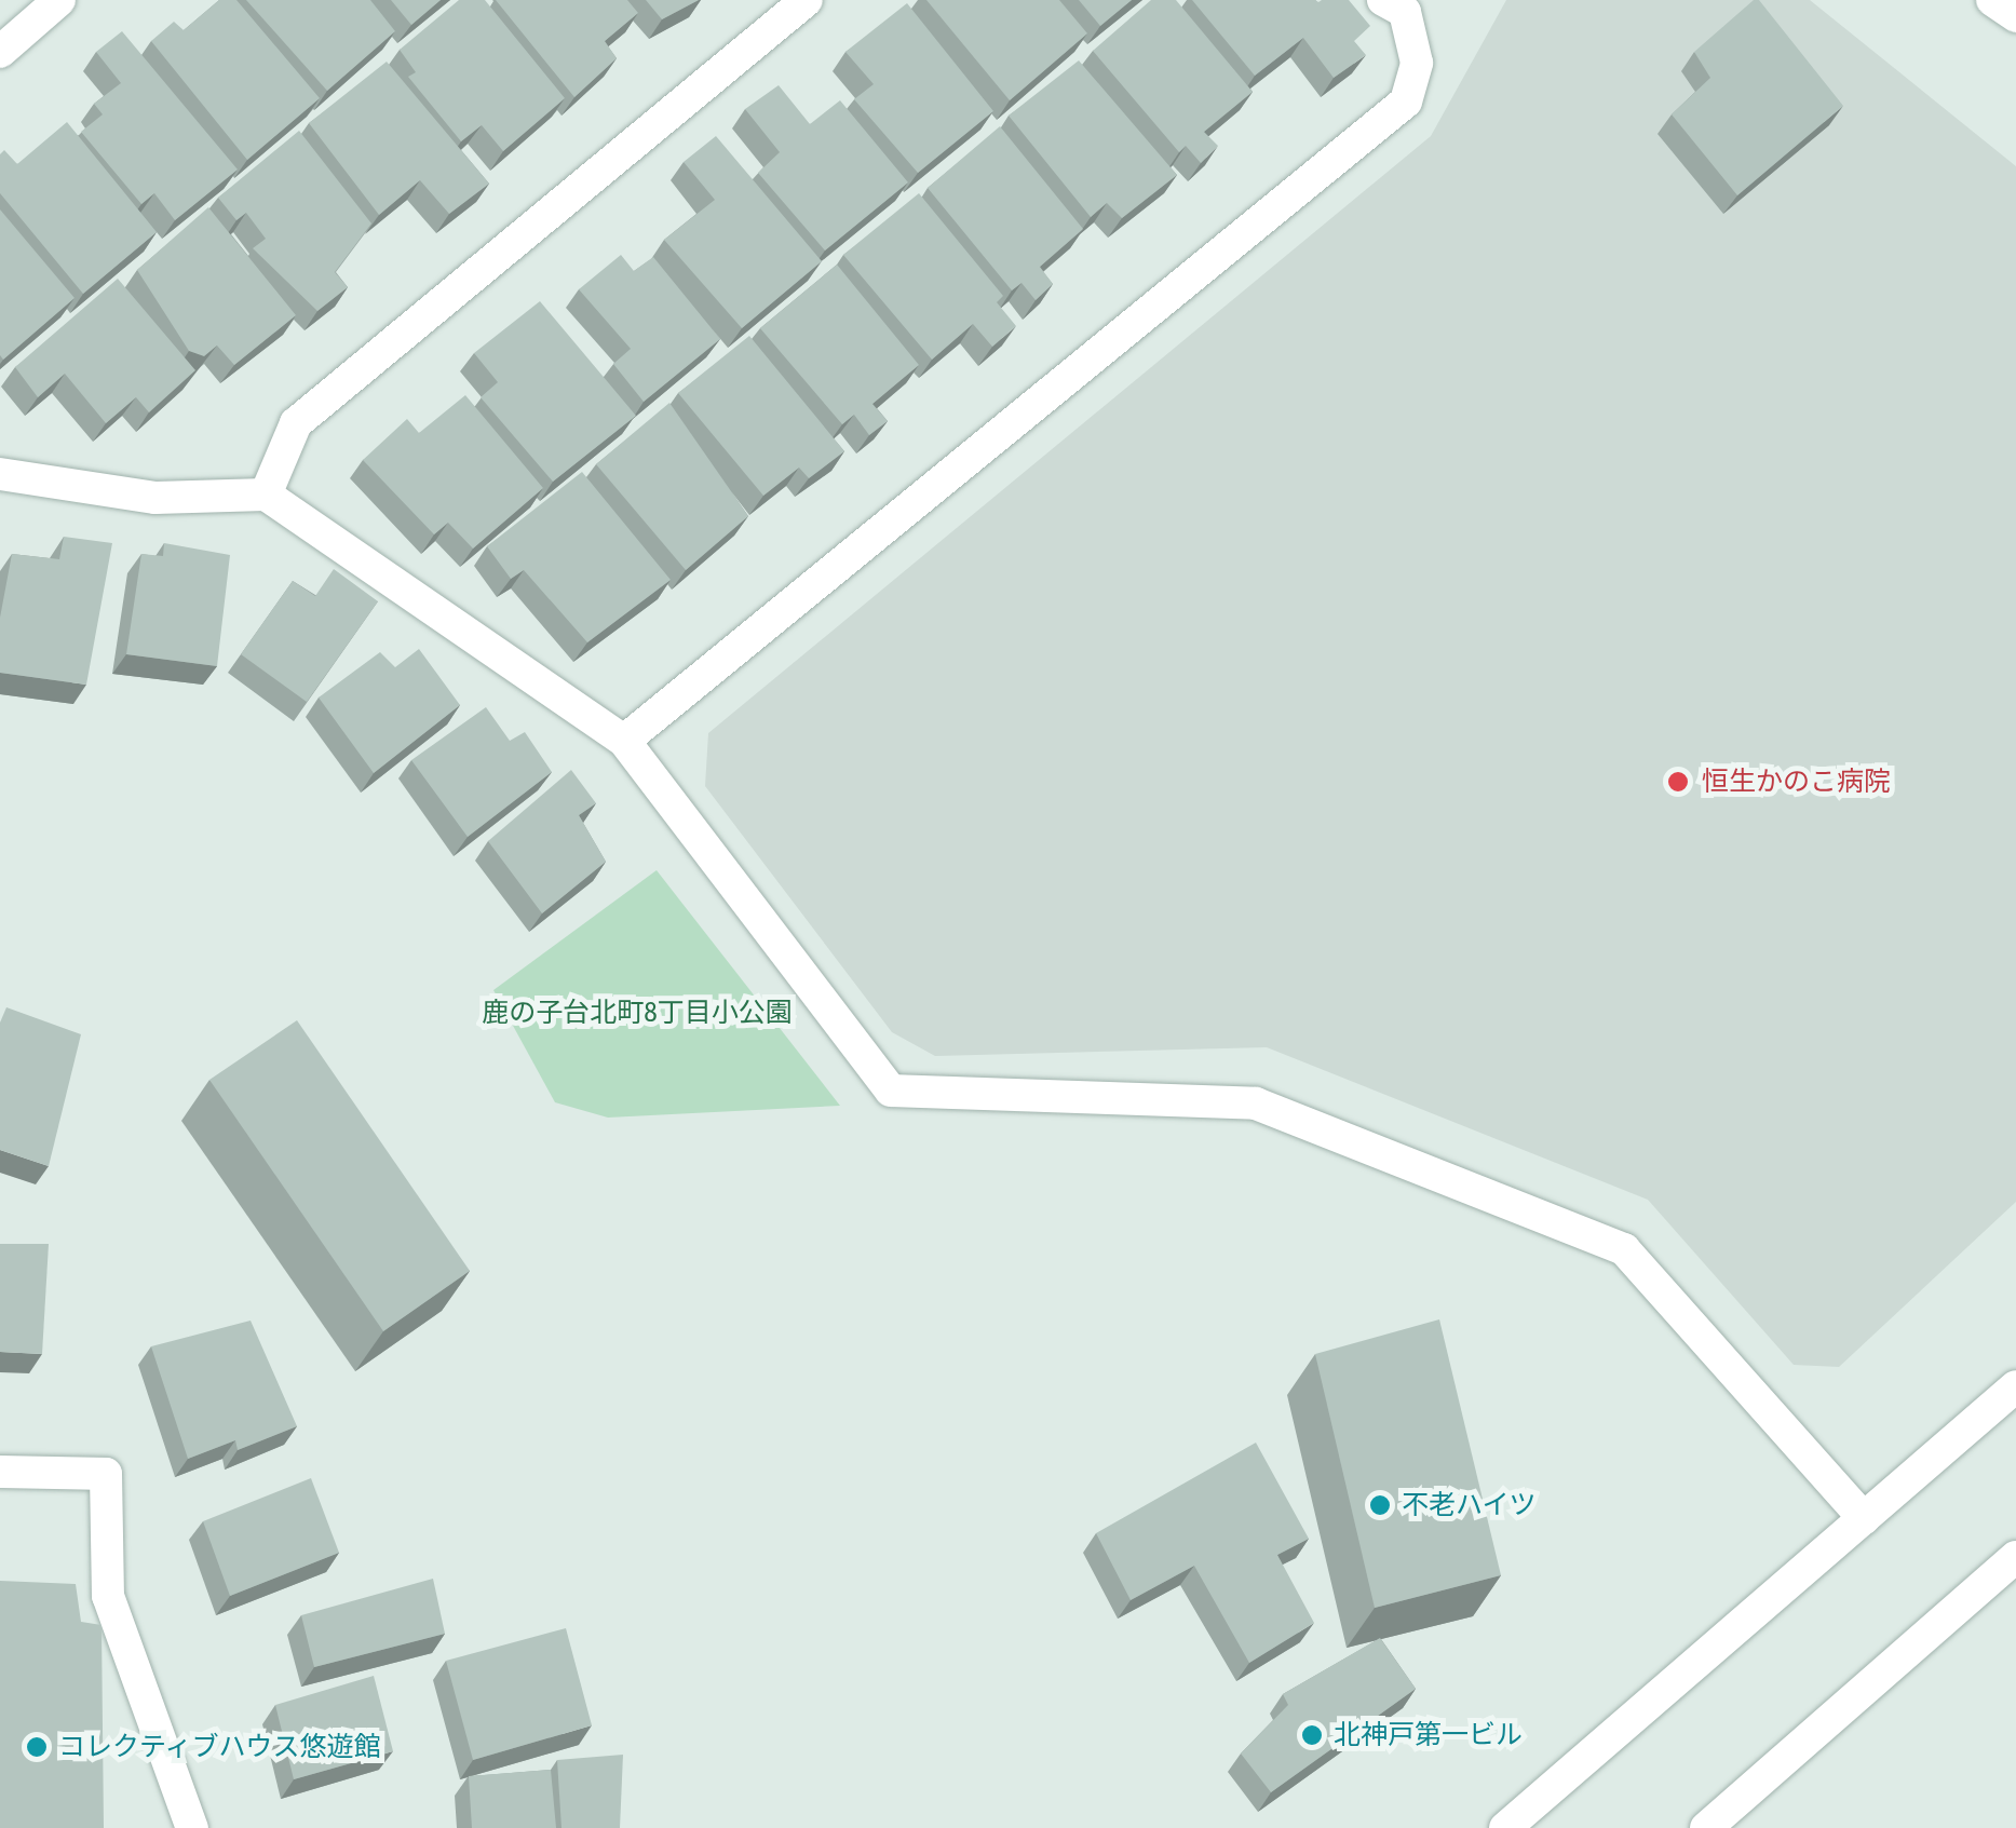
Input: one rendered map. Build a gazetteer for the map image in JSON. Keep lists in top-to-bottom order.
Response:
{
  "parks": ["鹿の子台北町8丁目小公園"],
  "places": [
    "恒生かのこ病院",
    "不老ハイツ",
    "北神戸第一ビル",
    "コレクティブハウス悠遊館"
  ]
}
